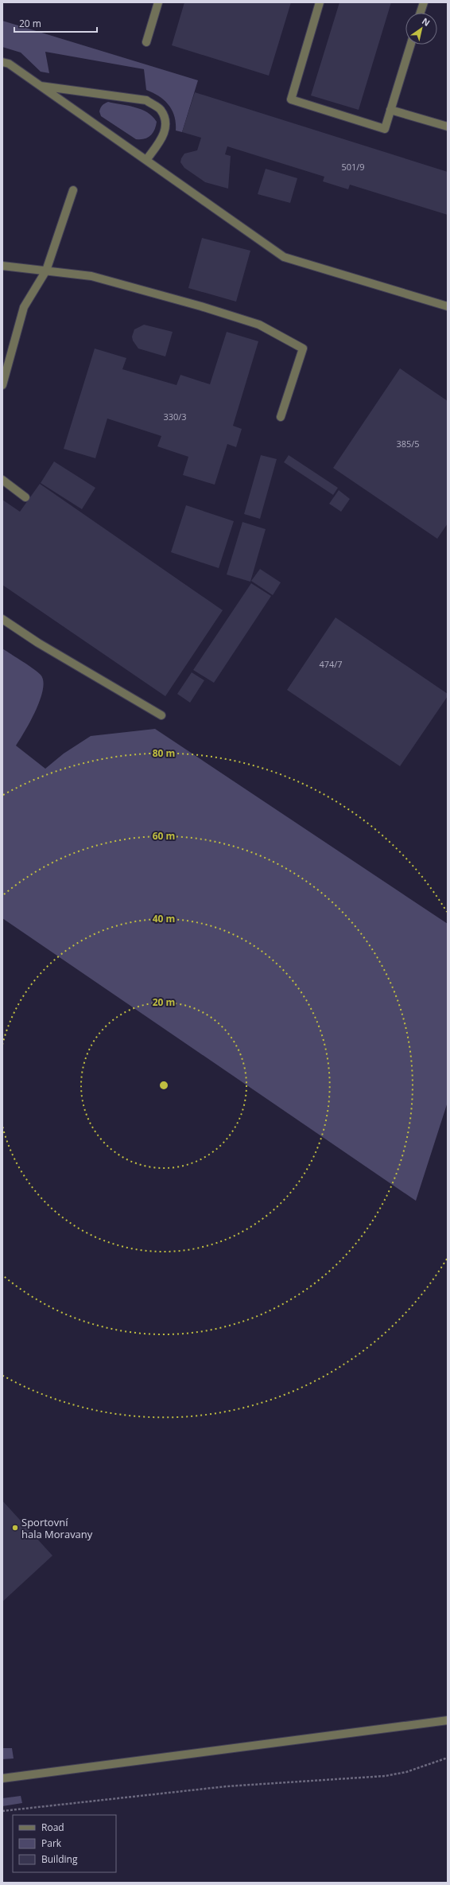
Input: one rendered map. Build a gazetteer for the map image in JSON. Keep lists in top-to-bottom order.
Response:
{
  "places": ["Sportovní hala Moravany"],
  "house_numbers": [
    "501/9",
    "330/3",
    "385/5",
    "474/7"
  ],
  "legend": ["Road", "Park", "Building"],
  "scale_bar": "20 m",
  "north": "top right",
  "rings": [
    "80 m",
    "60 m",
    "40 m",
    "20 m"
  ]
}
